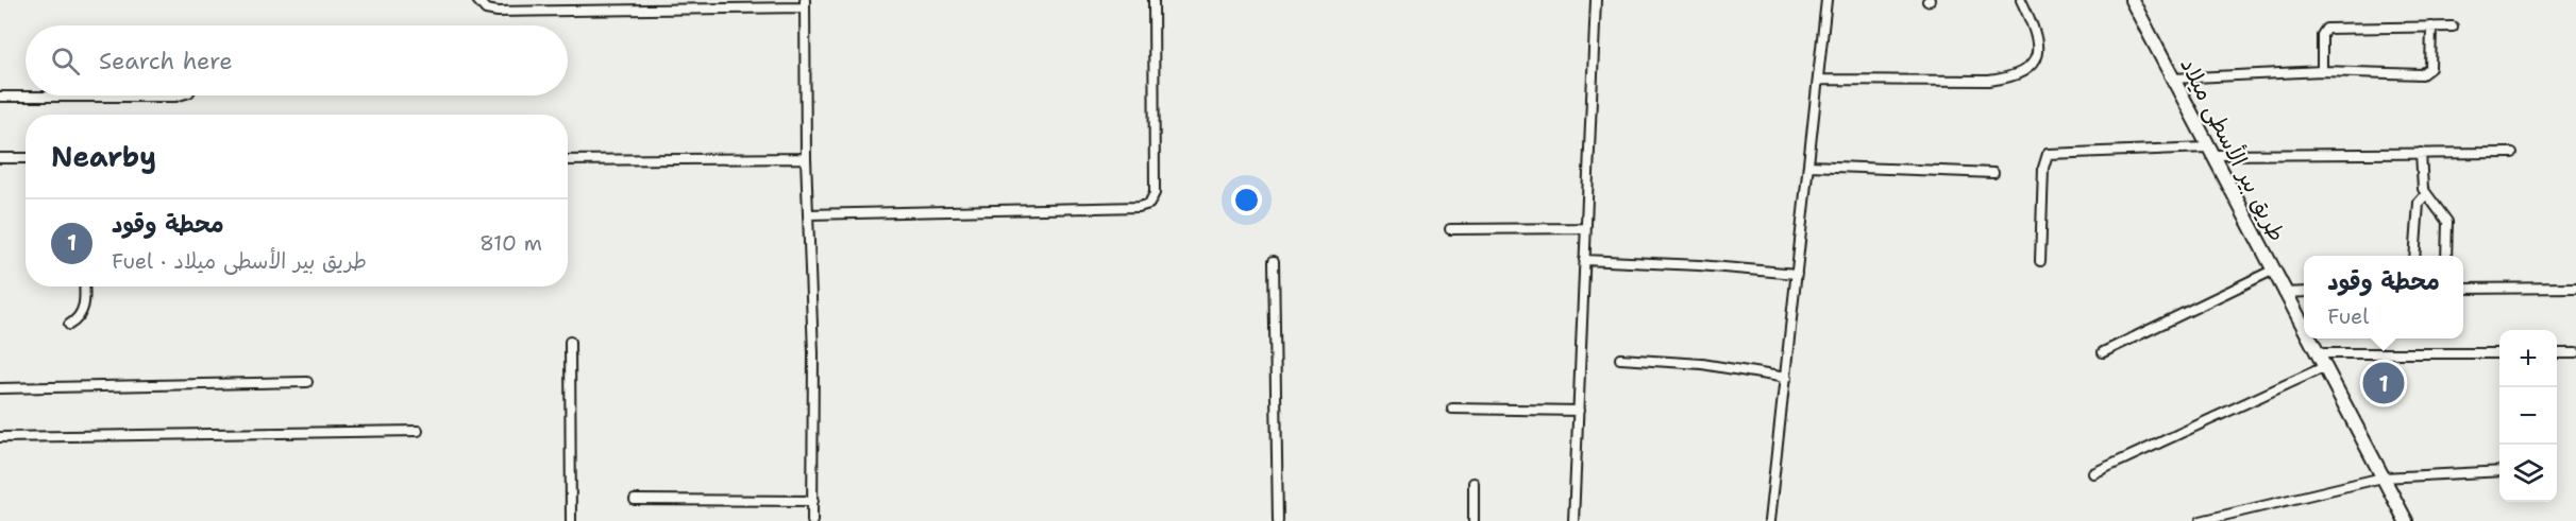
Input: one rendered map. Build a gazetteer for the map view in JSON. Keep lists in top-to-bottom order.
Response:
{
  "streets": {
    "main road": ["طريق بير الأسطى ميلاد"]
  },
  "page": {
    "search": "Search here",
    "heading": "Nearby",
    "list": [
      {
        "mark": "1",
        "name": "محطة وقود",
        "note": "Fuel · طريق بير الأسطى ميلاد",
        "value": "810 m"
      }
    ],
    "popup": ["محطة وقود", "Fuel"],
    "map_buttons": ["+", "−"],
    "pins": "1"
  }
}
